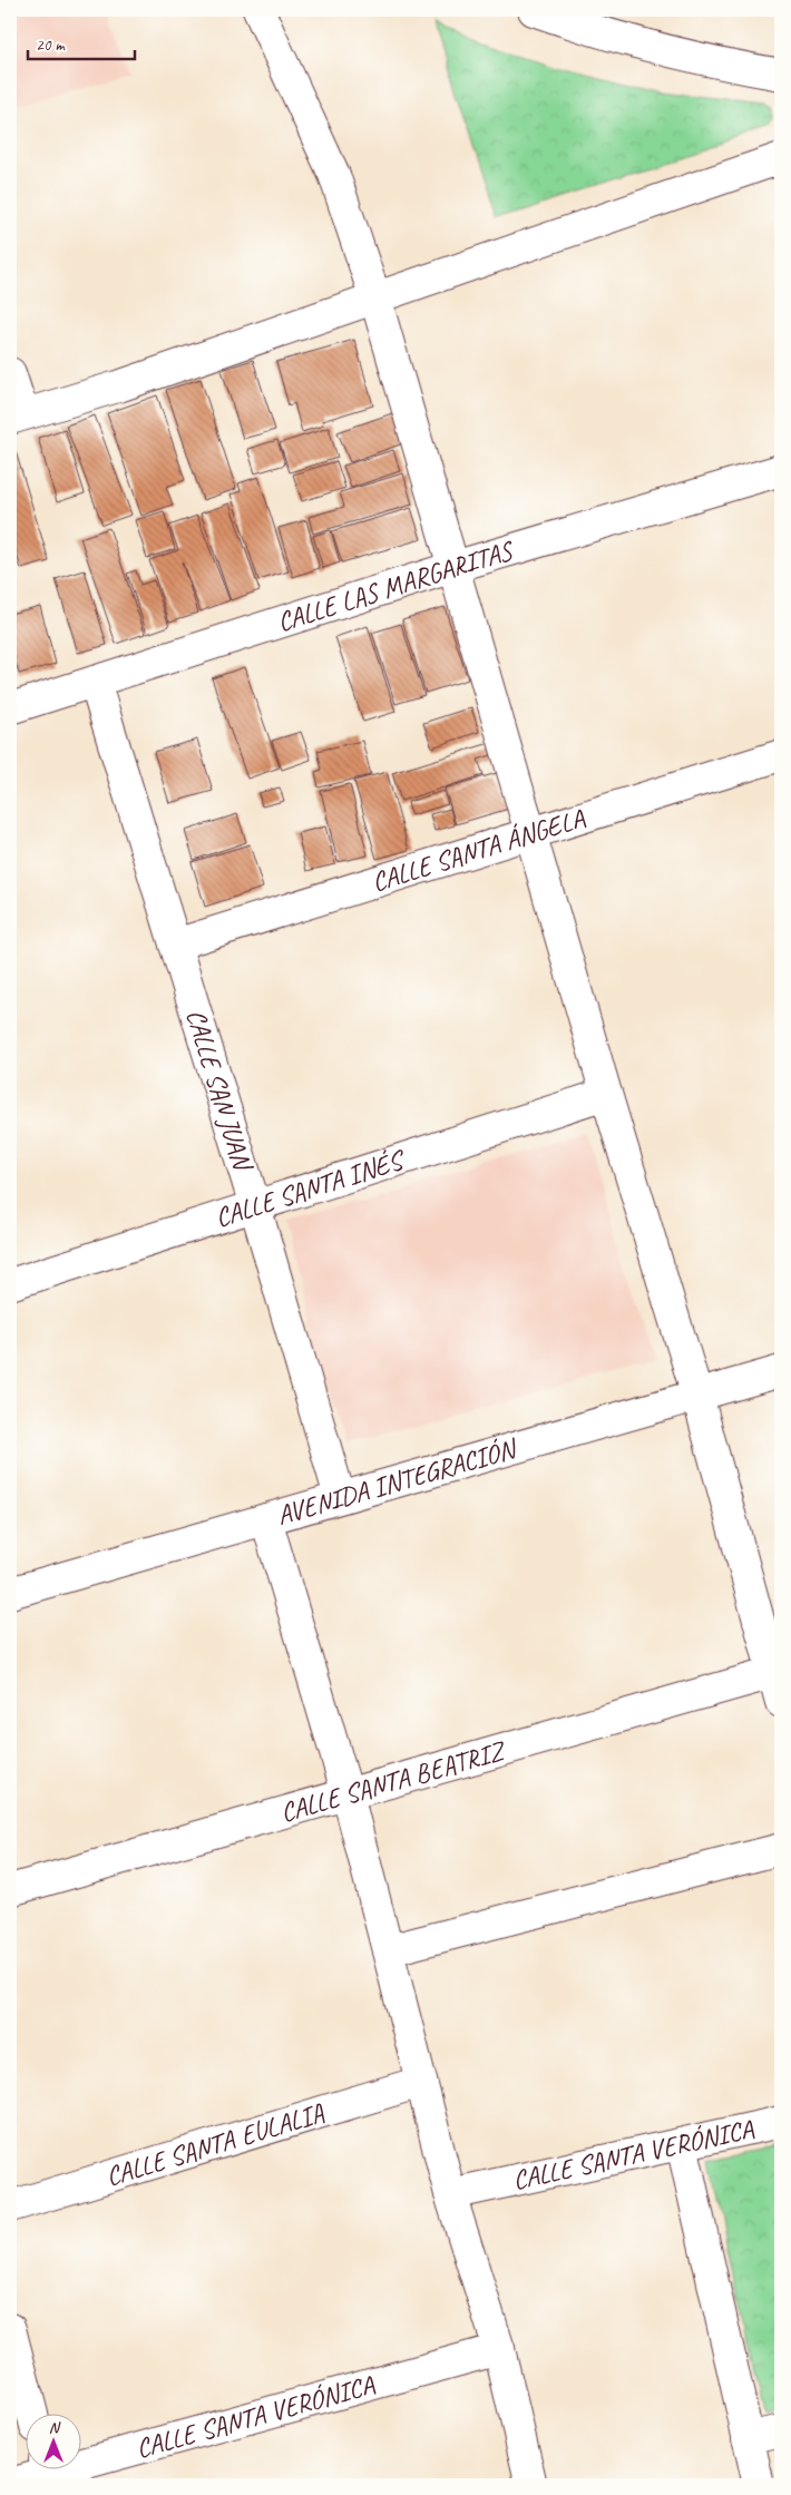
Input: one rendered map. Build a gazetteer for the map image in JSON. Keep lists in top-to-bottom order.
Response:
{
  "streets": {
    "street": [
      "CALLE LAS MARGARITAS",
      "CALLE SANTA ÁNGELA",
      "CALLE SAN JUAN",
      "CALLE SANTA INÉS",
      "AVENIDA INTEGRACIÓN",
      "CALLE SANTA BEATRIZ",
      "CALLE SANTA EULALIA",
      "CALLE SANTA VERÓNICA"
    ]
  },
  "crossings": [
    ["CALLE LAS MARGARITAS", "CALLE SAN JUAN"],
    ["CALLE SANTA ÁNGELA", "CALLE SAN JUAN"],
    ["CALLE SAN JUAN", "CALLE SANTA INÉS"],
    ["CALLE SAN JUAN", "AVENIDA INTEGRACIÓN"]
  ],
  "scale_bar": "20 m",
  "north": "top"
}
